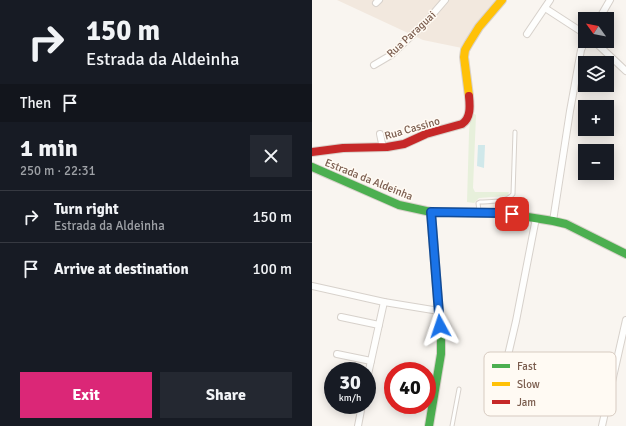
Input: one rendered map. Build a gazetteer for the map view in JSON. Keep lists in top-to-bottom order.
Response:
{
  "streets": {
    "street": ["Rua Paraguai", "Rua Cassino", "Estrada da Aldeinha"]
  },
  "legend": ["Fast", "Slow", "Jam"],
  "north": "top left",
  "page": {
    "turn": ["150 m", "Estrada da Aldeinha"],
    "map_buttons": ["+", "−"],
    "then": "Then",
    "heading": ["1 min", "250 m · 22:31"],
    "list": [
      {
        "name": "Turn right",
        "note": "Estrada da Aldeinha",
        "value": "150 m"
      },
      {
        "name": "Arrive at destination",
        "value": "100 m"
      }
    ],
    "speed": "30 km/h",
    "limit": "40",
    "buttons": ["Exit", "Share"]
  }
}
